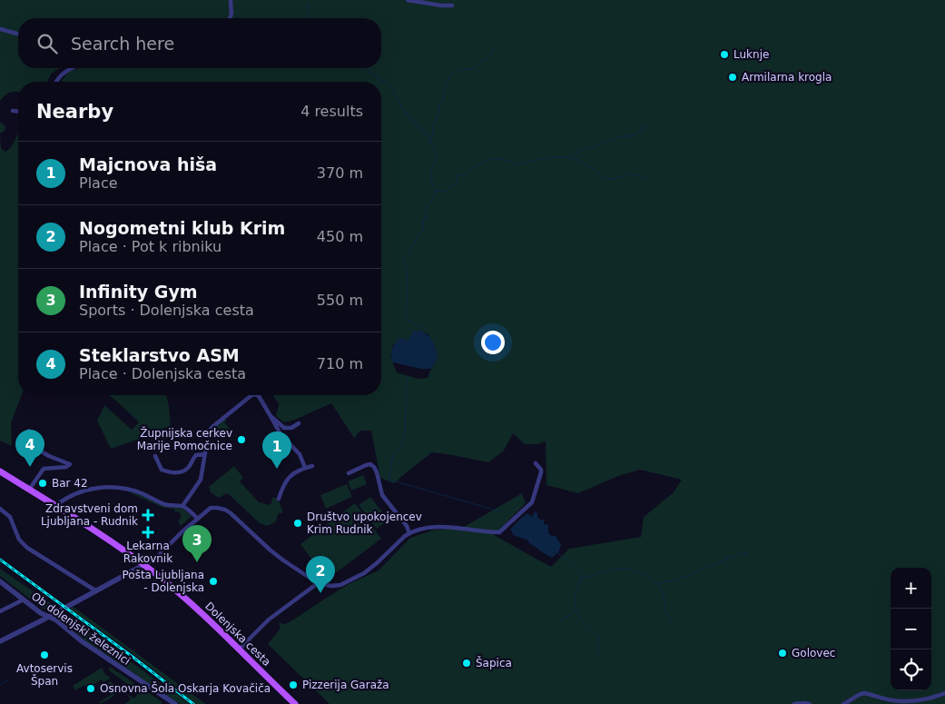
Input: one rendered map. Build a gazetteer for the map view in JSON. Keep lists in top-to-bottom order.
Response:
{
  "streets": {
    "main road": ["Dolenjska cesta"],
    "street": ["Ob dolenjski železnici"]
  },
  "places": {
    "other": [
      "Luknje",
      "Armilarna krogla",
      "Župnijska cerkev Marije Pomočnice",
      "Bar 42",
      "Društvo upokojencev Krim Rudnik",
      "Pošta Ljubljana - Dolenjska",
      "Golovec",
      "Avtoservis Špan",
      "Šapica",
      "Pizzerija Garaža",
      "Osnovna Šola Oskarja Kovačiča"
    ],
    "health": ["Zdravstveni dom Ljubljana - Rudnik", "Lekarna Rakovnik"]
  },
  "page": {
    "search": "Search here",
    "heading": ["Nearby", "4 results"],
    "list": [
      {
        "mark": "1",
        "name": "Majcnova hiša",
        "note": "Place",
        "value": "370 m"
      },
      {
        "mark": "2",
        "name": "Nogometni klub Krim",
        "note": "Place · Pot k ribniku",
        "value": "450 m"
      },
      {
        "mark": "3",
        "name": "Infinity Gym",
        "note": "Sports · Dolenjska cesta",
        "value": "550 m"
      },
      {
        "mark": "4",
        "name": "Steklarstvo ASM",
        "note": "Place · Dolenjska cesta",
        "value": "710 m"
      }
    ],
    "pins": [
      "4",
      "1",
      "3",
      "2"
    ],
    "map_buttons": ["+", "−"]
  }
}
